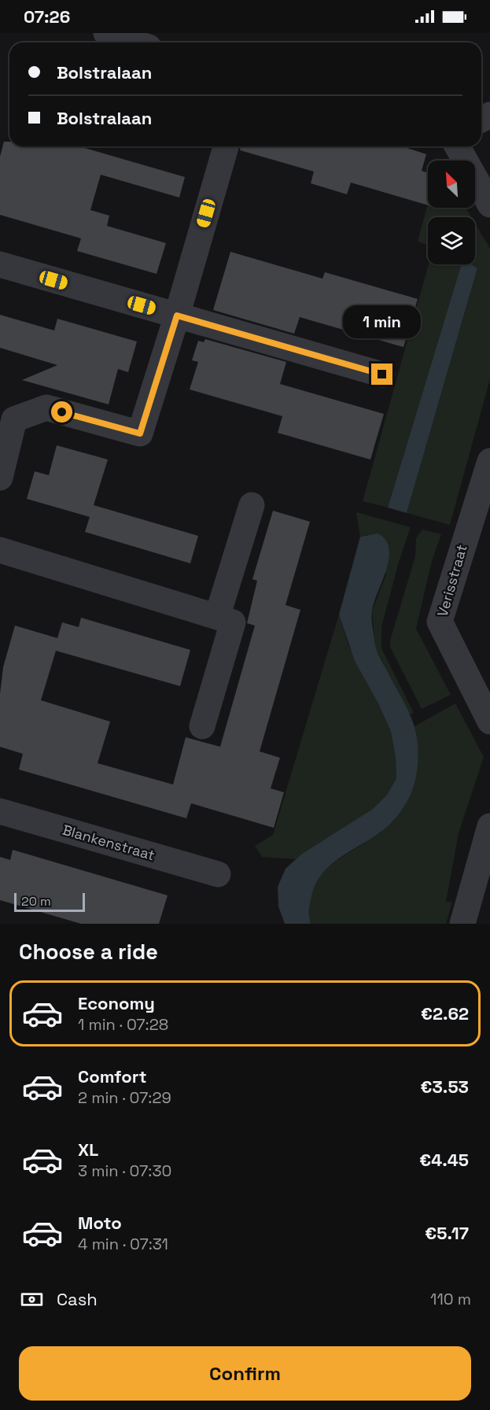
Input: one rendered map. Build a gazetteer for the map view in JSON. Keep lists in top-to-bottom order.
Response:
{
  "streets": {
    "street": ["Verisstraat", "Blankenstraat"]
  },
  "scale_bar": "20 m",
  "north": "top left",
  "page": {
    "status": "07:26",
    "banner": ["Bolstralaan", "Bolstralaan"],
    "bubble": "1 min",
    "scale": "20 m",
    "heading": "Choose a ride",
    "list": [
      {
        "name": "Economy",
        "note": "1 min · 07:28",
        "value": "€2.62"
      },
      {
        "name": "Comfort",
        "note": "2 min · 07:29",
        "value": "€3.53"
      },
      {
        "name": "XL",
        "note": "3 min · 07:30",
        "value": "€4.45"
      },
      {
        "name": "Moto",
        "note": "4 min · 07:31",
        "value": "€5.17"
      }
    ],
    "pay": ["Cash", "110 m"],
    "buttons": "Confirm"
  }
}
